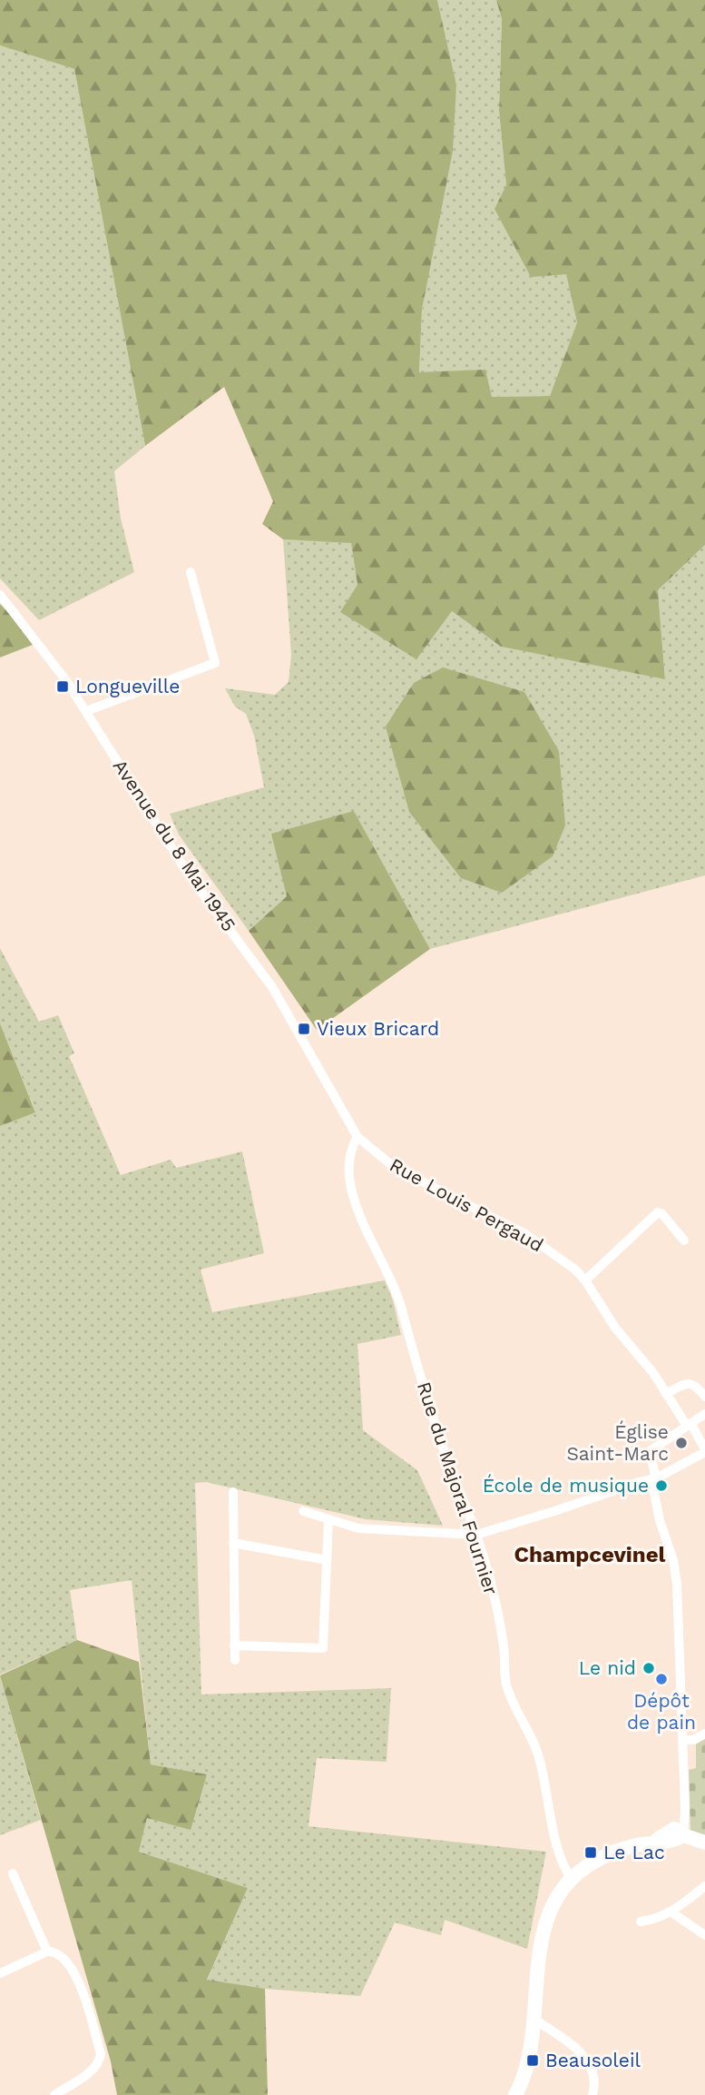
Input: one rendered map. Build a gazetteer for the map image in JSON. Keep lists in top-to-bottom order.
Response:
{
  "streets": {
    "street": ["Avenue du 8 Mai 1945", "Rue Louis Pergaud", "Rue du Majoral Fournier"]
  },
  "crossings": [
    ["Avenue du 8 Mai 1945", "Rue Louis Pergaud"],
    ["Avenue du 8 Mai 1945", "Rue du Majoral Fournier"],
    ["Rue Louis Pergaud", "Rue du Majoral Fournier"]
  ],
  "districts": ["Champcevinel"],
  "places": {
    "transit": [
      "Longueville",
      "Vieux Bricard",
      "Le Lac",
      "Beausoleil"
    ],
    "other": [
      "Église Saint-Marc",
      "École de musique",
      "Le nid",
      "Dépôt de pain"
    ]
  }
}
